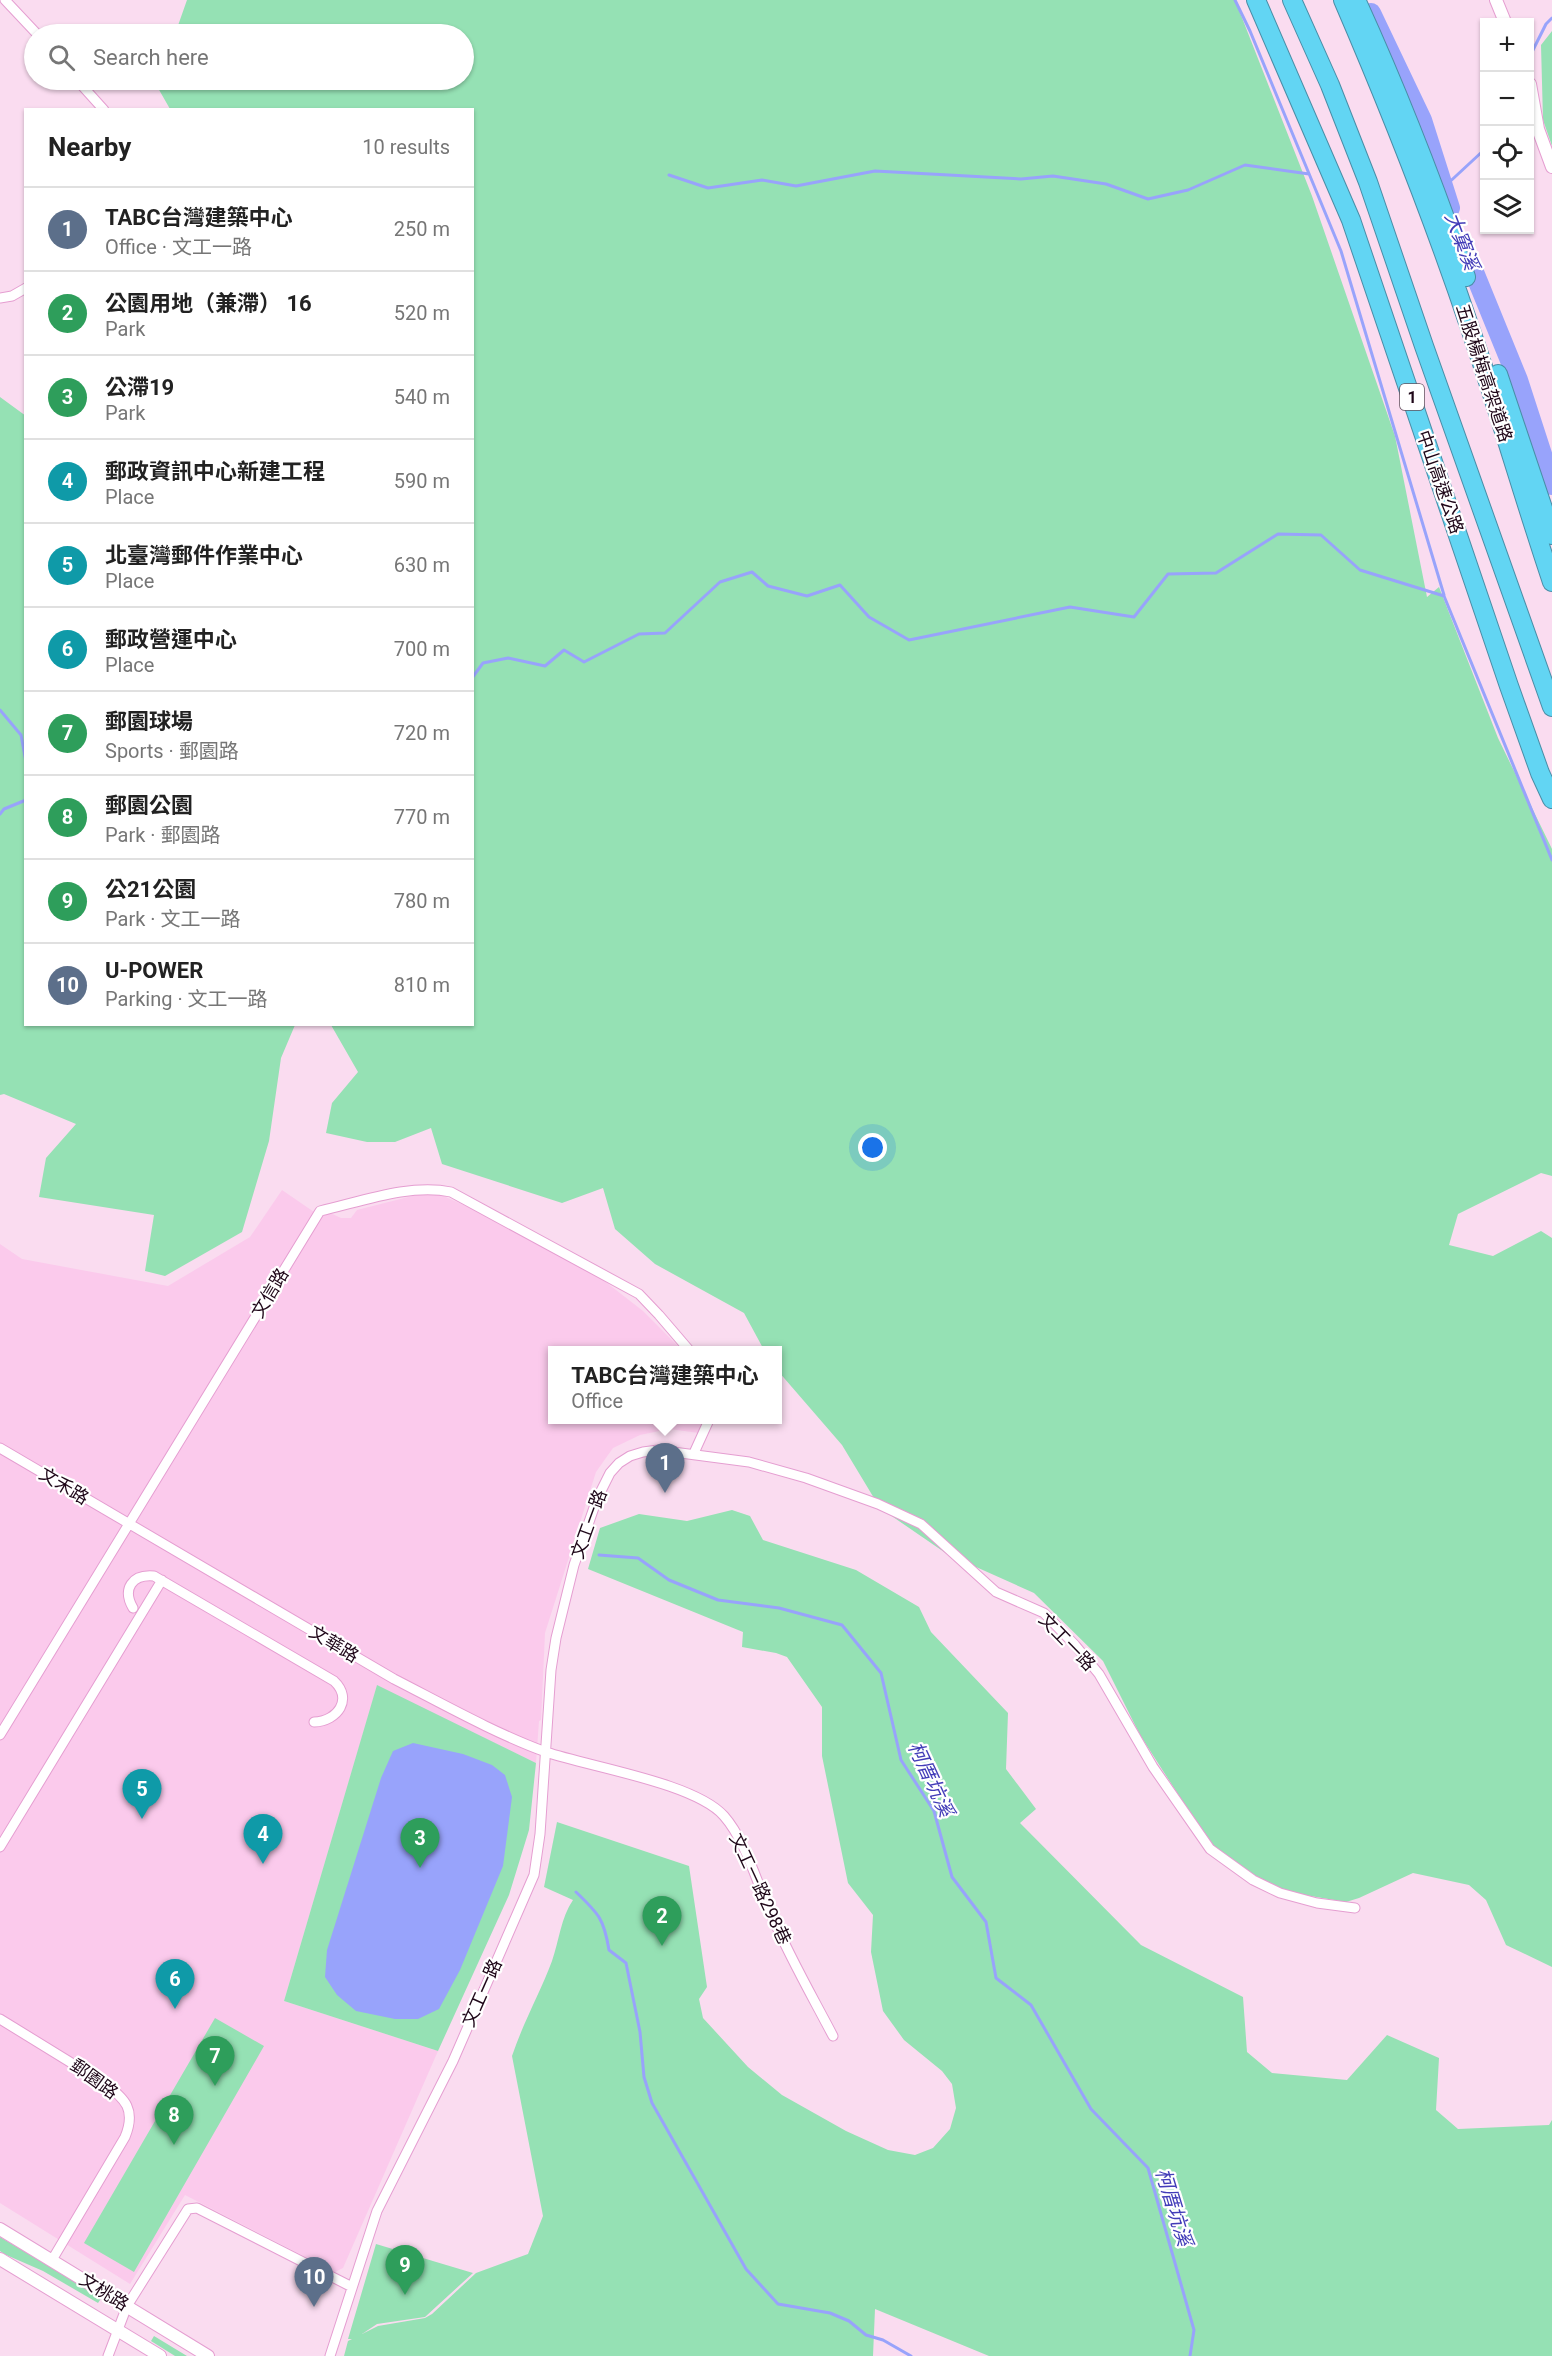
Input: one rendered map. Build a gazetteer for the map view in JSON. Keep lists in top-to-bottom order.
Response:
{
  "streets": {
    "highway": ["五股楊梅高架道路", "1", "中山高速公路"],
    "street": [
      "文信路",
      "文禾路",
      "文工一路",
      "文華路",
      "文工一路298巷",
      "郵園路",
      "文桃路"
    ]
  },
  "crossings": [
    ["文信路", "文禾路"],
    ["文信路", "文華路"],
    ["文禾路", "文華路"],
    ["文工一路", "文華路"],
    ["文工一路", "文工一路298巷"],
    ["文華路", "文工一路298巷"],
    ["郵園路", "文桃路"]
  ],
  "water": ["大窠溪", "柯厝坑溪"],
  "page": {
    "map_buttons": ["+", "−"],
    "search": "Search here",
    "heading": ["Nearby", "10 results"],
    "list": [
      {
        "mark": "1",
        "name": "TABC台灣建築中心",
        "note": "Office · 文工一路",
        "value": "250 m"
      },
      {
        "mark": "2",
        "name": "公園用地（兼滯） 16",
        "note": "Park",
        "value": "520 m"
      },
      {
        "mark": "3",
        "name": "公滯19",
        "note": "Park",
        "value": "540 m"
      },
      {
        "mark": "4",
        "name": "郵政資訊中心新建工程",
        "note": "Place",
        "value": "590 m"
      },
      {
        "mark": "5",
        "name": "北臺灣郵件作業中心",
        "note": "Place",
        "value": "630 m"
      },
      {
        "mark": "6",
        "name": "郵政營運中心",
        "note": "Place",
        "value": "700 m"
      },
      {
        "mark": "7",
        "name": "郵園球場",
        "note": "Sports · 郵園路",
        "value": "720 m"
      },
      {
        "mark": "8",
        "name": "郵園公園",
        "note": "Park · 郵園路",
        "value": "770 m"
      },
      {
        "mark": "9",
        "name": "公21公園",
        "note": "Park · 文工一路",
        "value": "780 m"
      },
      {
        "mark": "10",
        "name": "U-POWER",
        "note": "Parking · 文工一路",
        "value": "810 m"
      }
    ],
    "popup": ["TABC台灣建築中心", "Office"],
    "pins": [
      "1",
      "5",
      "4",
      "3",
      "2",
      "6",
      "7",
      "8",
      "9",
      "10"
    ]
  }
}
